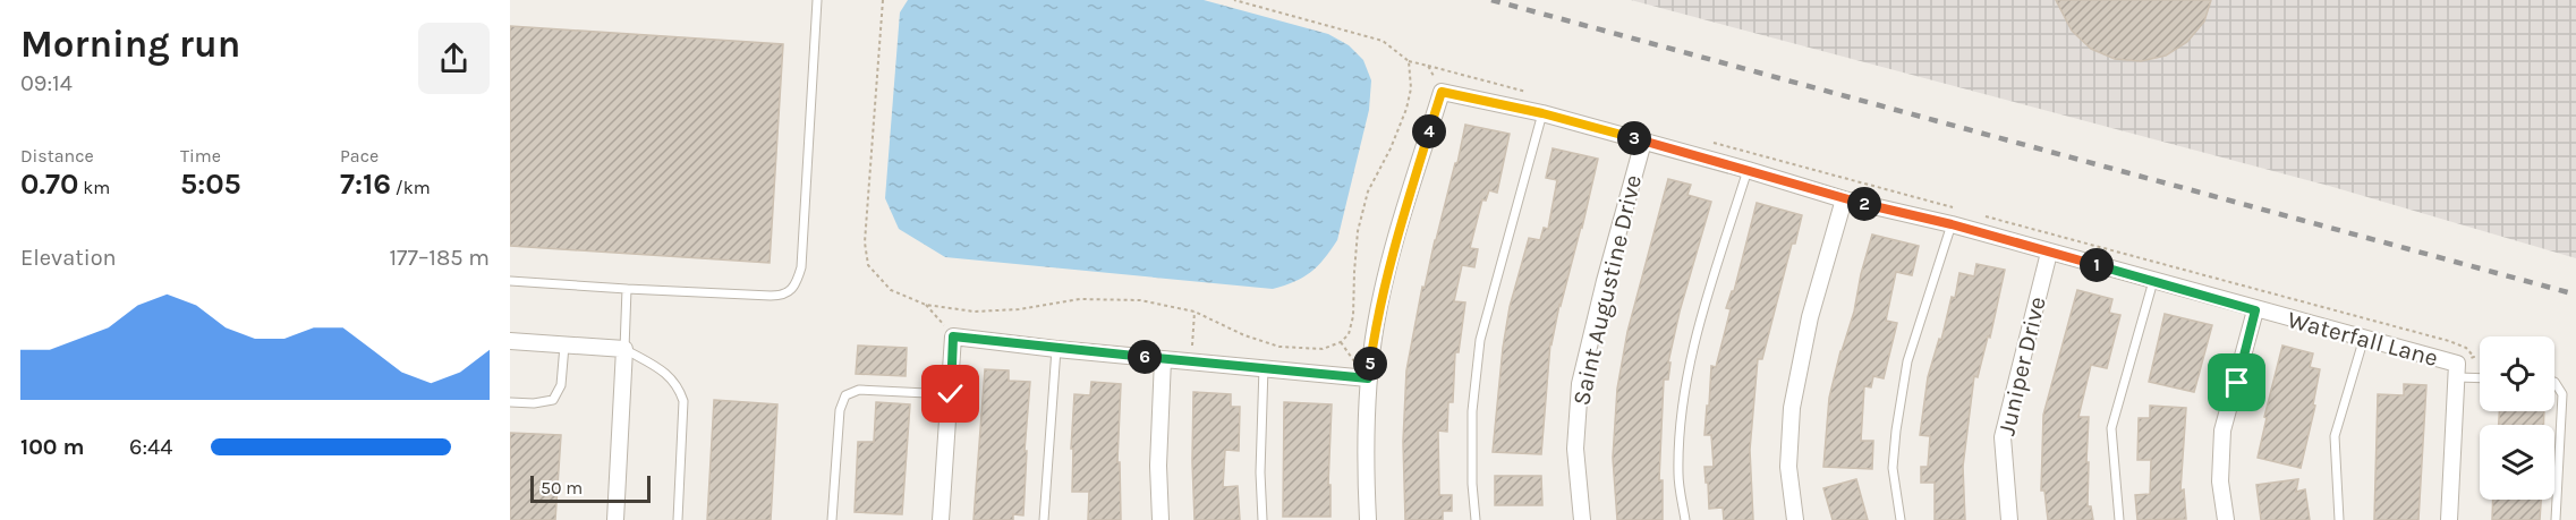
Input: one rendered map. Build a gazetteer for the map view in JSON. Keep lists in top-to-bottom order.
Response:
{
  "streets": {
    "street": ["Saint Augustine Drive", "Waterfall Lane", "Juniper Drive"]
  },
  "crossings": [
    ["Saint Augustine Drive", "Waterfall Lane"],
    ["Waterfall Lane", "Juniper Drive"]
  ],
  "scale_bar": "50 m",
  "page": {
    "heading": ["Morning run", "09:14"],
    "pins": [
      "4",
      "3",
      "2",
      "1",
      "6",
      "5"
    ],
    "stats": [
      ["Distance", "0.70 km"],
      ["Time", "5:05"],
      ["Pace", "7:16 /km"]
    ],
    "chart": ["Elevation", "177–185 m"],
    "list": [
      {
        "name": "100 m",
        "note": "6:44"
      }
    ],
    "scale": "50 m"
  }
}
